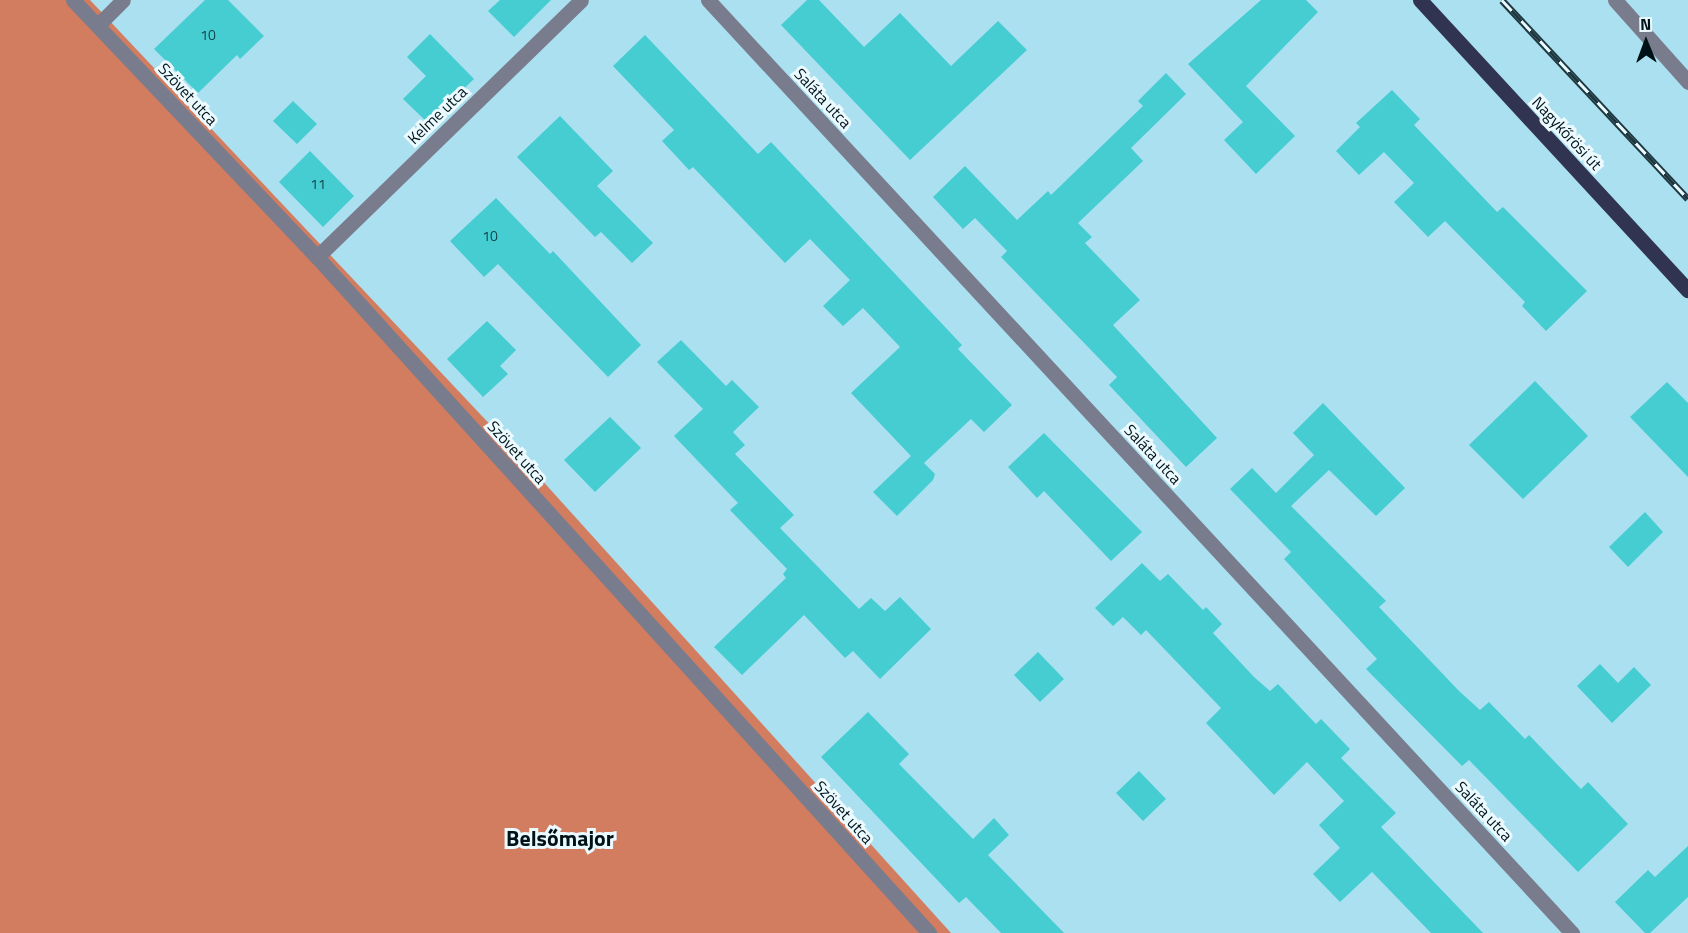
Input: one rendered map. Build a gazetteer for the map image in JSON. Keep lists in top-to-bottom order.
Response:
{
  "streets": {
    "main road": ["Nagykőrösi út"],
    "street": ["Szövet utca", "Saláta utca", "Kelme utca"]
  },
  "crossings": [
    ["Szövet utca", "Kelme utca"]
  ],
  "districts": ["Belsőmajor"],
  "house_numbers": ["10", "11", "10"],
  "north": "top"
}
